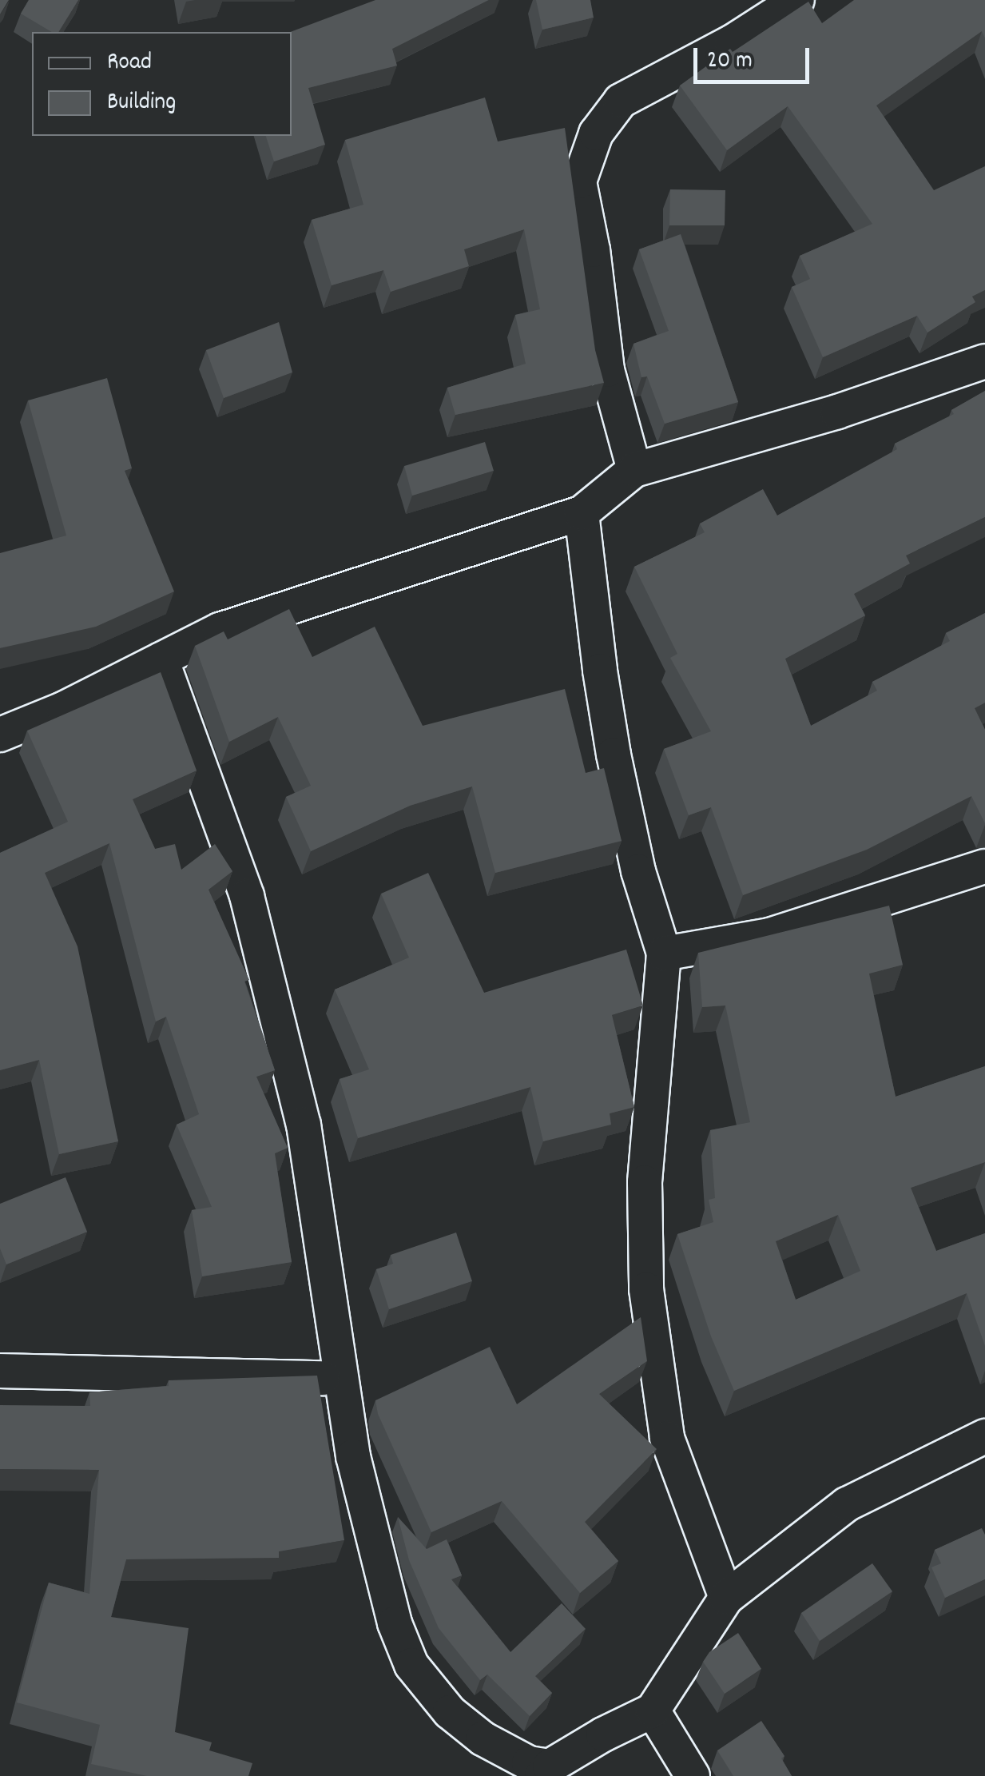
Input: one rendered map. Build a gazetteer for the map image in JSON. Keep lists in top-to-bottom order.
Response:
{
  "legend": ["Road", "Building"],
  "scale_bar": "20 m"
}
